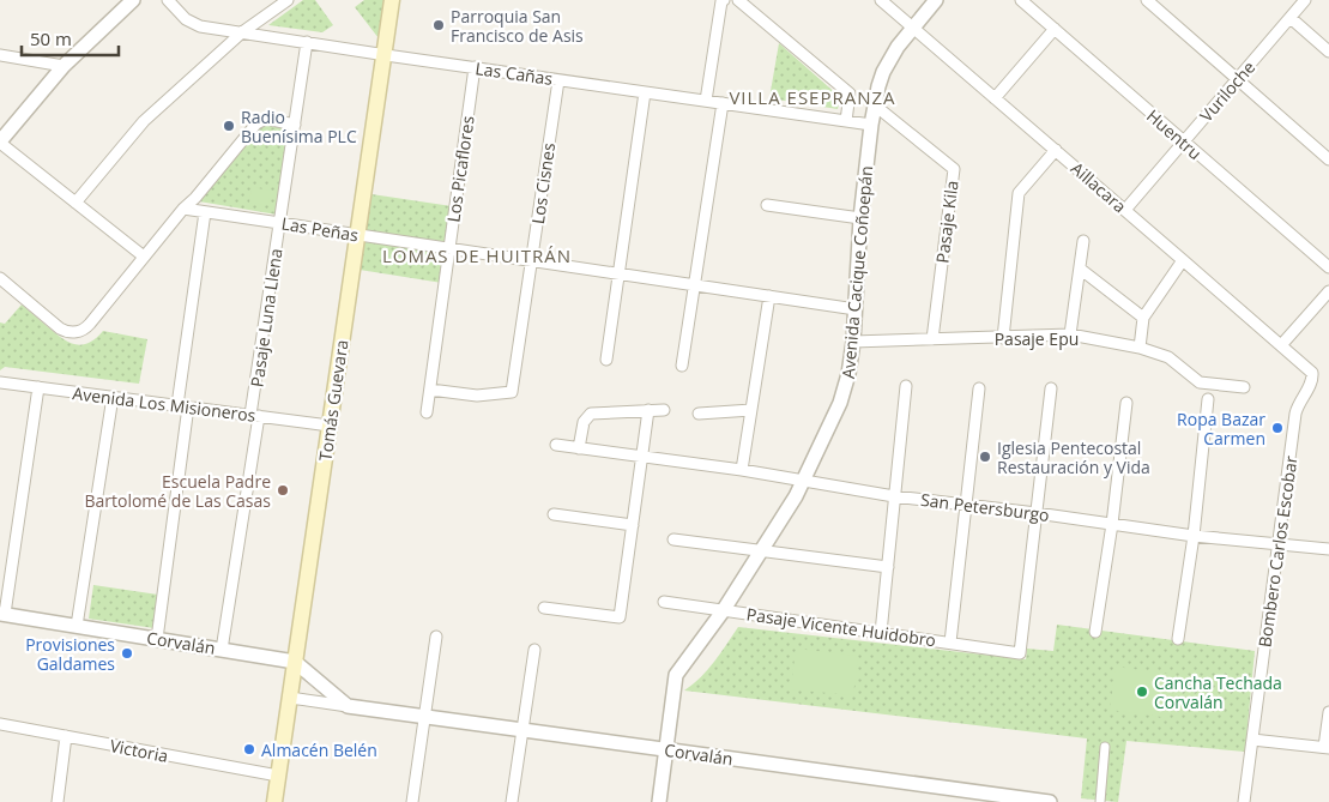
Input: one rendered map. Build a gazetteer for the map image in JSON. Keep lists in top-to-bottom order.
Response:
{
  "streets": {
    "main road": ["Tomás Guevara"],
    "street": [
      "Las Cañas",
      "Vuriloche",
      "Huentru",
      "Los Picaflores",
      "Los Cisnes",
      "Aillacara",
      "Pasaje Kila",
      "Las Peñas",
      "Avenida Cacique Coñoepán",
      "Pasaje Luna Llena",
      "Pasaje Epu",
      "Avenida Los Misioneros",
      "San Petersburgo",
      "Bombero Carlos Escobar",
      "Pasaje Vicente Huidobro",
      "Corvalán",
      "Victoria"
    ]
  },
  "crossings": [
    ["Las Cañas", "Los Picaflores"],
    ["Las Cañas", "Los Cisnes"],
    ["Las Cañas", "Avenida Cacique Coñoepán"],
    ["Las Cañas", "Pasaje Luna Llena"],
    ["Las Cañas", "Tomás Guevara"],
    ["Vuriloche", "Huentru"],
    ["Vuriloche", "Aillacara"],
    ["Los Picaflores", "Los Cisnes"],
    ["Los Picaflores", "Las Peñas"],
    ["Los Cisnes", "Las Peñas"],
    ["Aillacara", "Avenida Cacique Coñoepán"],
    ["Aillacara", "Bombero Carlos Escobar"],
    ["Pasaje Kila", "Avenida Cacique Coñoepán"],
    ["Pasaje Kila", "Pasaje Epu"],
    ["Las Peñas", "Avenida Cacique Coñoepán"],
    ["Las Peñas", "Pasaje Luna Llena"],
    ["Las Peñas", "Tomás Guevara"],
    ["Avenida Cacique Coñoepán", "Pasaje Epu"],
    ["Avenida Cacique Coñoepán", "San Petersburgo"],
    ["Avenida Cacique Coñoepán", "Pasaje Vicente Huidobro"],
    ["Avenida Cacique Coñoepán", "Corvalán"],
    ["Pasaje Luna Llena", "Avenida Los Misioneros"],
    ["Pasaje Luna Llena", "Corvalán"],
    ["Tomás Guevara", "Avenida Los Misioneros"],
    ["Tomás Guevara", "Corvalán"],
    ["Tomás Guevara", "Victoria"],
    ["San Petersburgo", "Bombero Carlos Escobar"],
    ["San Petersburgo", "Pasaje Vicente Huidobro"]
  ],
  "districts": ["VILLA ESEPRANZA", "LOMAS DE HUITRÁN"],
  "places": [
    "Parroquia San Francisco de Asis",
    "Radio Buenísima PLC",
    "Ropa Bazar Carmen",
    "Iglesia Pentecostal Restauración y Vida",
    "Escuela Padre Bartolomé de Las Casas",
    "Provisiones Galdames",
    "Cancha Techada Corvalán",
    "Almacén Belén"
  ],
  "scale_bar": "50 m"
}
